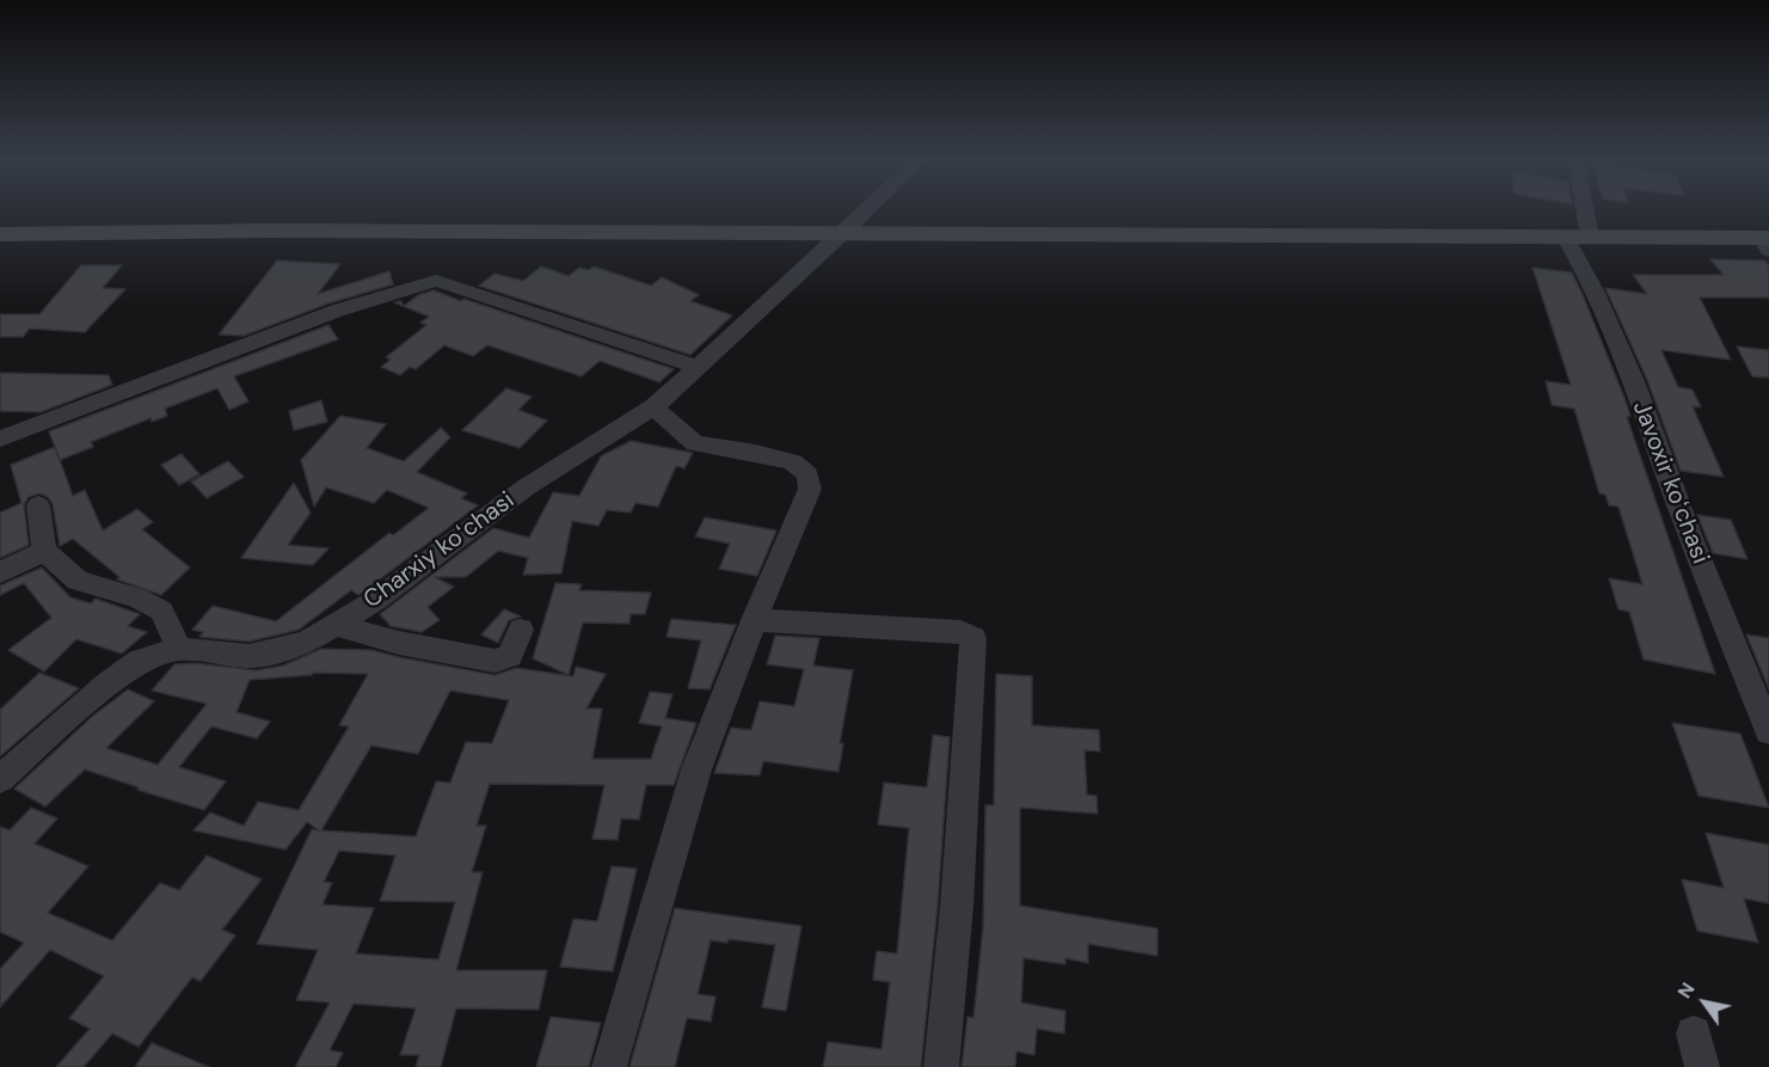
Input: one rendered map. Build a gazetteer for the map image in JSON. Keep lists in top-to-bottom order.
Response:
{
  "streets": {
    "street": ["Javoxir koʻchasi", "Charxiy koʻchasi"]
  },
  "north": "top left"
}
